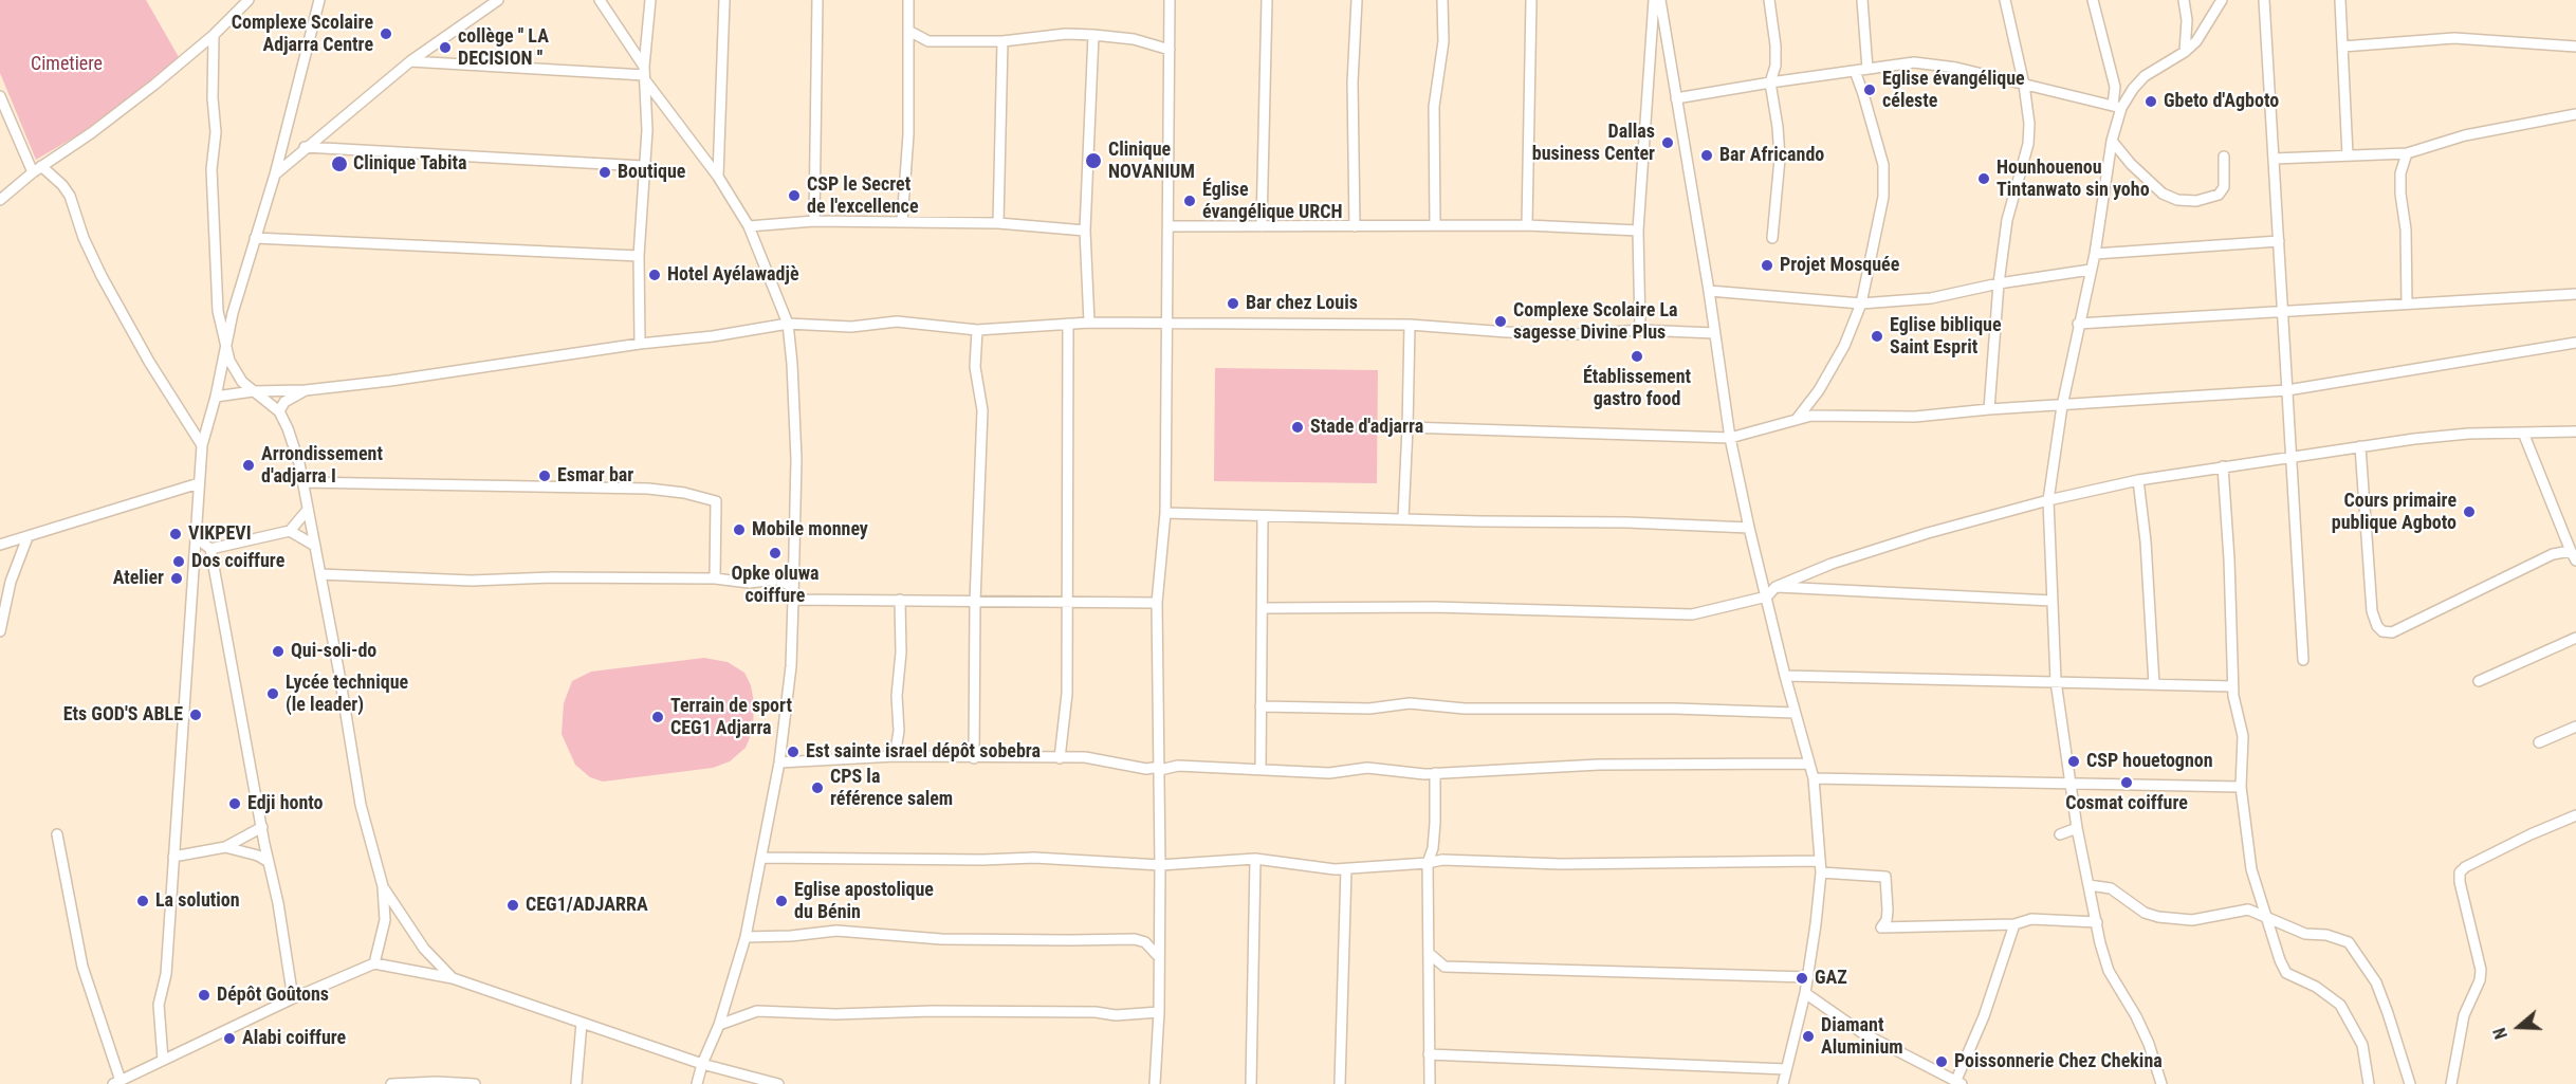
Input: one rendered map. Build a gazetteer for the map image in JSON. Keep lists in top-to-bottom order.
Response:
{
  "parks": ["Cimetiere"],
  "places": [
    "Complexe Scolaire Adjarra Centre",
    "collège '' LA DECISION ''",
    "Eglise évangélique céleste",
    "Gbeto d'Agboto",
    "Dallas business Center",
    "Bar Africando",
    "Clinique NOVANIUM",
    "Clinique Tabita",
    "Boutique",
    "Hounhouenou Tintanwato sin yoho",
    "CSP le Secret de l'excellence",
    "Église évangélique URCH",
    "Projet Mosquée",
    "Hotel Ayélawadjè",
    "Bar chez Louis",
    "Complexe Scolaire La sagesse Divine Plus",
    "Eglise biblique Saint Esprit",
    "Établissement gastro food",
    "Stade d'adjarra",
    "Arrondissement d'adjarra I",
    "Esmar bar",
    "Cours primaire publique Agboto",
    "Mobile monney",
    "VIKPEVI",
    "Opke oluwa coiffure",
    "Dos coiffure",
    "Atelier",
    "Qui-soli-do",
    "Lycée technique (le leader)",
    "Ets GOD'S ABLE",
    "Terrain de sport CEG1 Adjarra",
    "Est sainte israel dépôt sobebra",
    "CSP houetognon",
    "Cosmat coiffure",
    "CPS la référence salem",
    "Edji honto",
    "La solution",
    "Eglise apostolique du Bénin",
    "CEG1/ADJARRA",
    "GAZ",
    "Dépôt Goûtons",
    "Diamant Aluminium",
    "Alabi coiffure",
    "Poissonnerie Chez Chekina"
  ],
  "north": "left"
}
